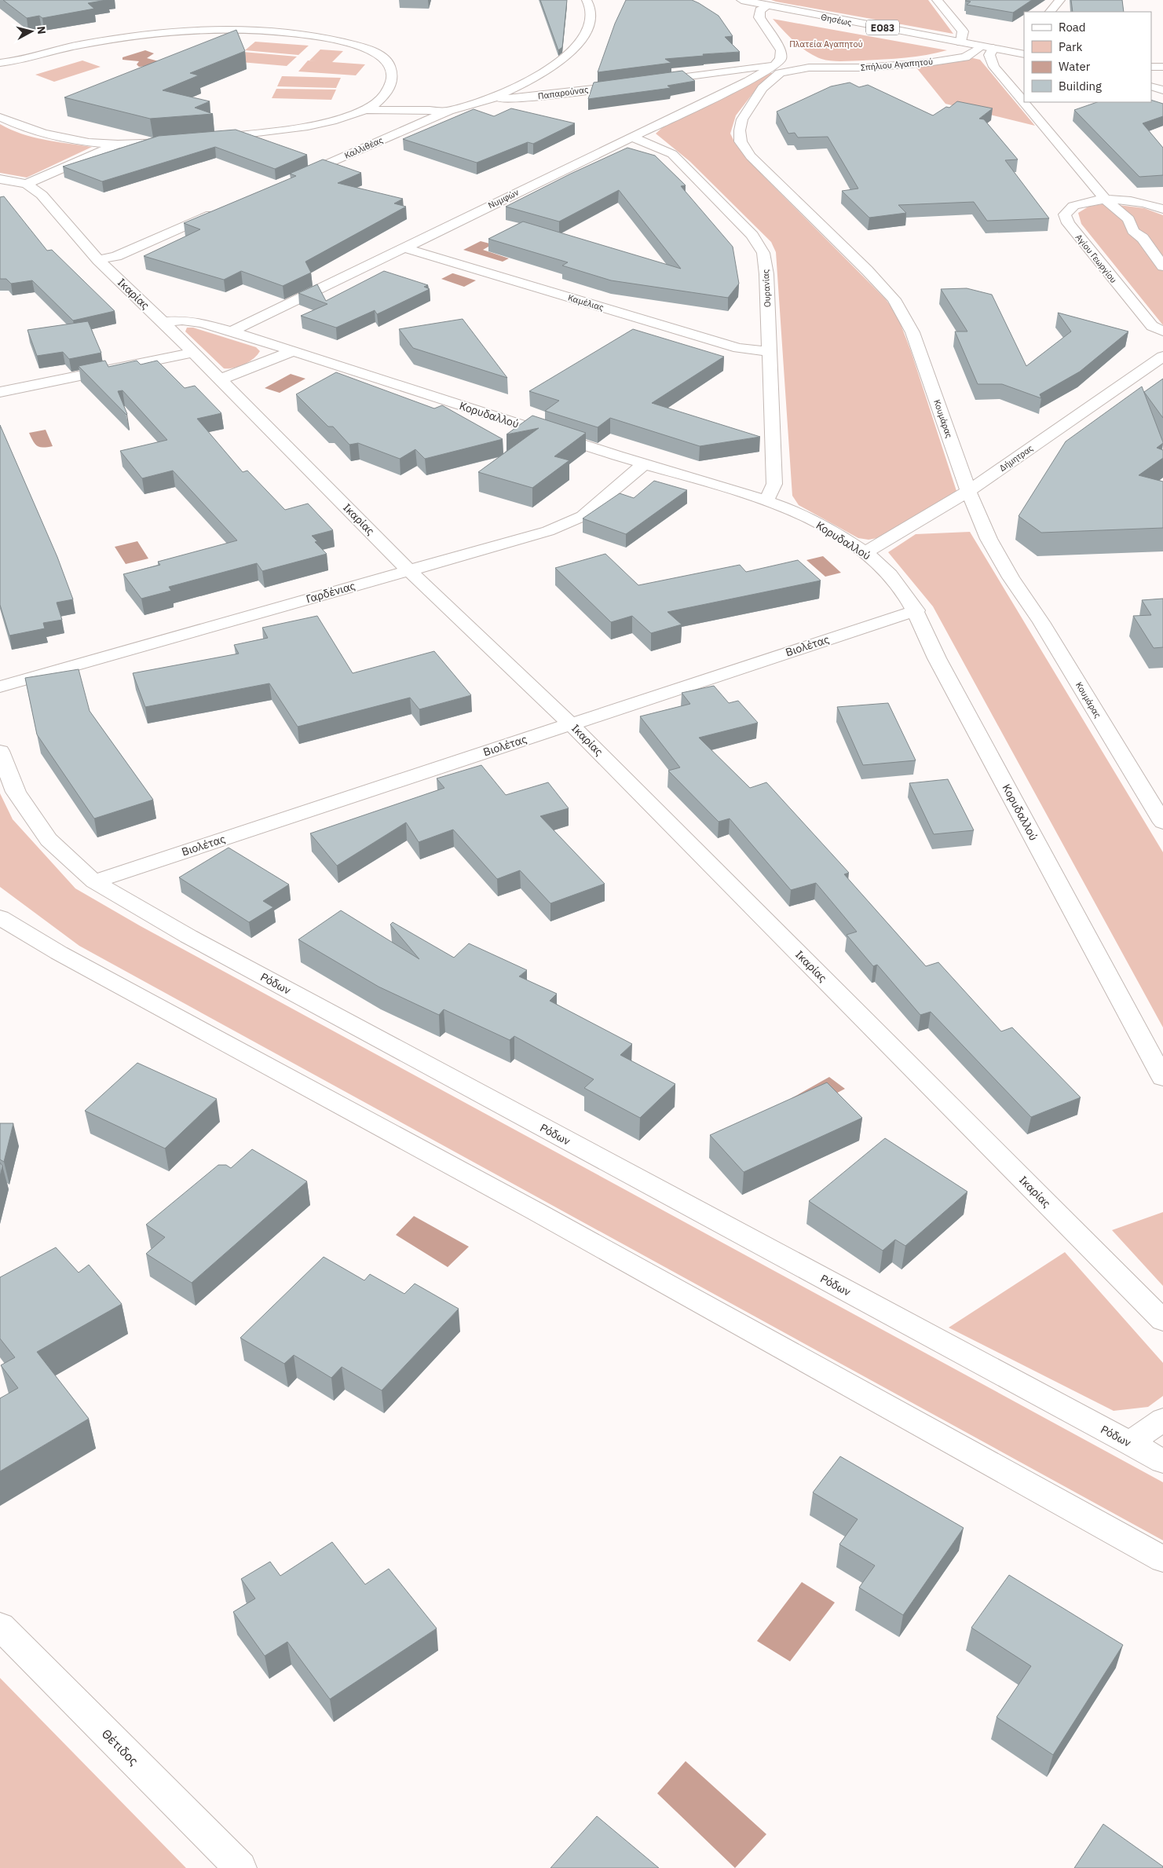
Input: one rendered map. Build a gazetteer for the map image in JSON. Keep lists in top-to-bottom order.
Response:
{
  "streets": {
    "street": [
      "Θησέως",
      "ΕΟ83",
      "Σπήλιου Αγαπητού",
      "Παπαρούνας",
      "Καλλιθέας",
      "Νυμφών",
      "Αγίου Γεωργίου",
      "Ουρανίας",
      "Ικαρίας",
      "Καμέλιας",
      "Κορυδαλλού",
      "Κουμάρας",
      "Δήμητρας",
      "Γαρδένιας",
      "Βιολέτας",
      "Ρόδων",
      "Θέτιδος"
    ]
  },
  "crossings": [
    ["Θησέως", "Σπήλιου Αγαπητού"],
    ["Σπήλιου Αγαπητού", "Κουμάρας"],
    ["Παπαρούνας", "Καλλιθέας"],
    ["Νυμφών", "Ουρανίας"],
    ["Νυμφών", "Καμέλιας"],
    ["Νυμφών", "Κορυδαλλού"],
    ["Ουρανίας", "Καμέλιας"],
    ["Ουρανίας", "Κορυδαλλού"],
    ["Ικαρίας", "Κορυδαλλού"],
    ["Ικαρίας", "Γαρδένιας"],
    ["Ικαρίας", "Βιολέτας"],
    ["Κορυδαλλού", "Δήμητρας"],
    ["Κορυδαλλού", "Γαρδένιας"],
    ["Κορυδαλλού", "Βιολέτας"],
    ["Κουμάρας", "Δήμητρας"],
    ["Βιολέτας", "Ρόδων"]
  ],
  "parks": ["Πλατεία Αγαπητού"],
  "legend": [
    "Road",
    "Park",
    "Water",
    "Building"
  ],
  "north": "right"
}
